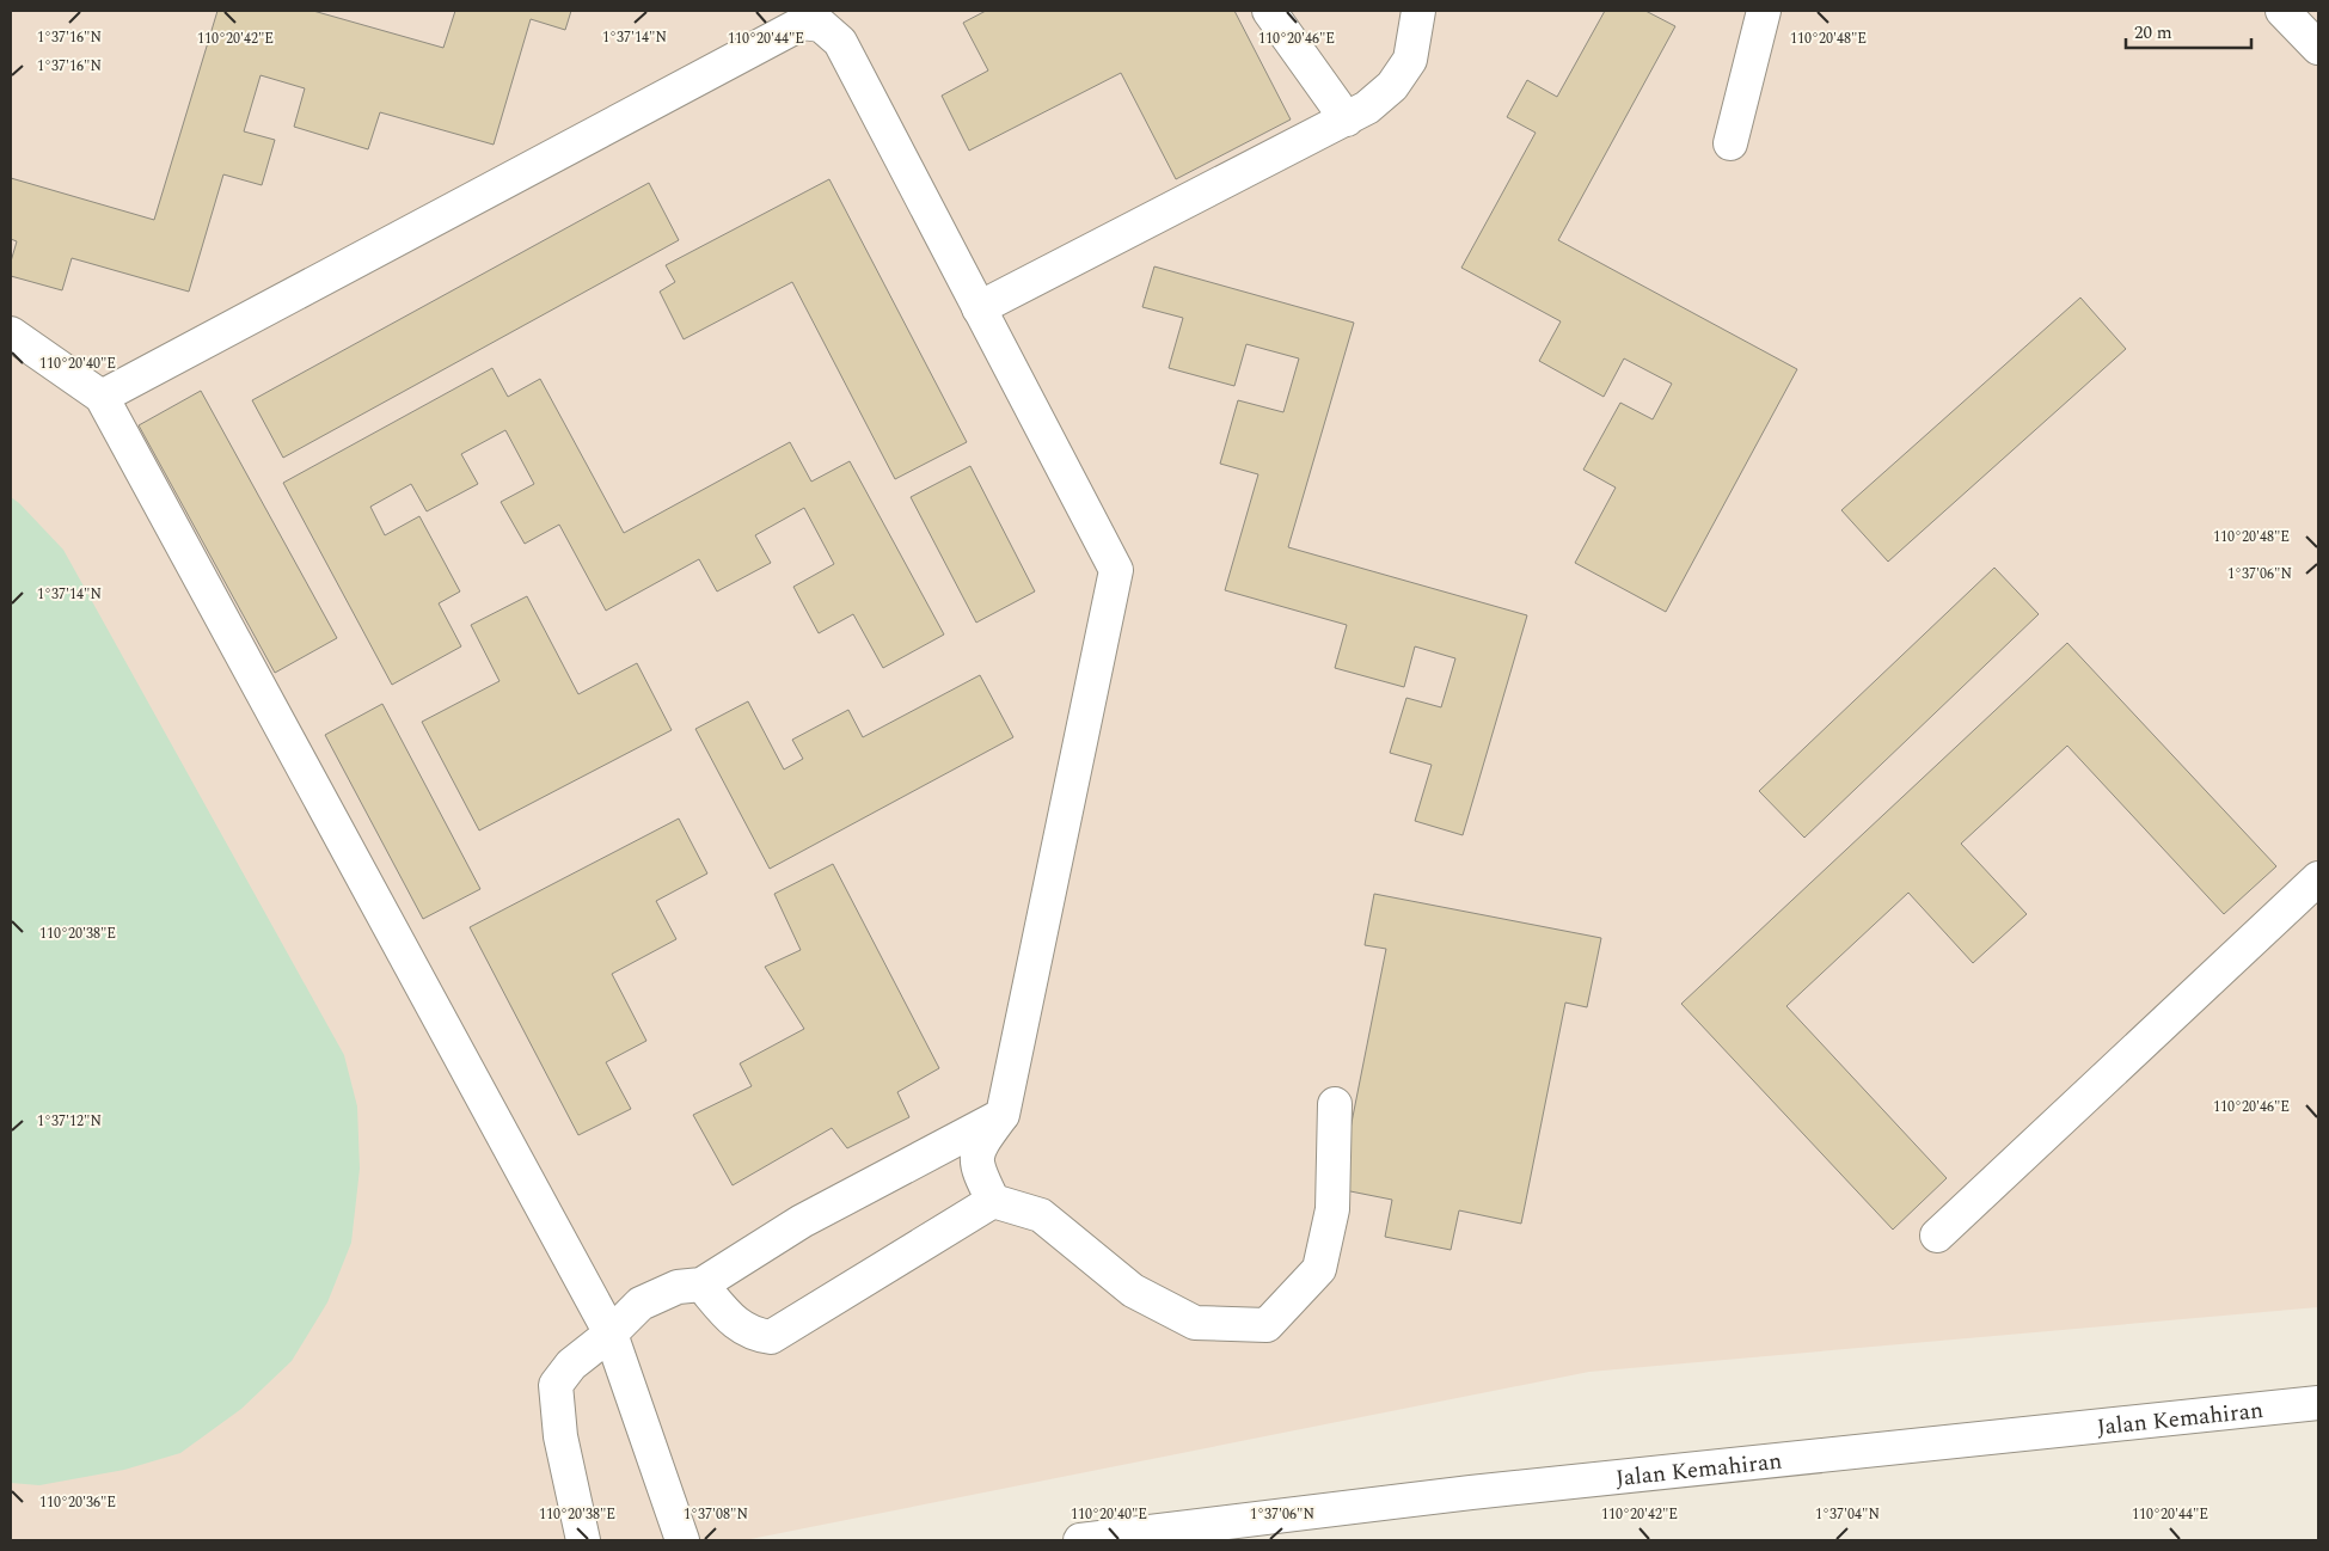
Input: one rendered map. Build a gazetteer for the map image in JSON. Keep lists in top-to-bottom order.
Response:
{
  "streets": {
    "lane": ["Jalan Kemahiran"]
  },
  "scale_bar": "20 m",
  "coordinates": [
    "1°37'14\"N",
    "1°37'16\"N",
    "110°20'44\"E",
    "110°20'46\"E",
    "110°20'48\"E",
    "110°20'42\"E",
    "110°20'40\"E",
    "1°37'06\"N",
    "110°20'38\"E",
    "1°37'12\"N",
    "110°20'36\"E",
    "1°37'08\"N",
    "1°37'04\"N"
  ]
}
